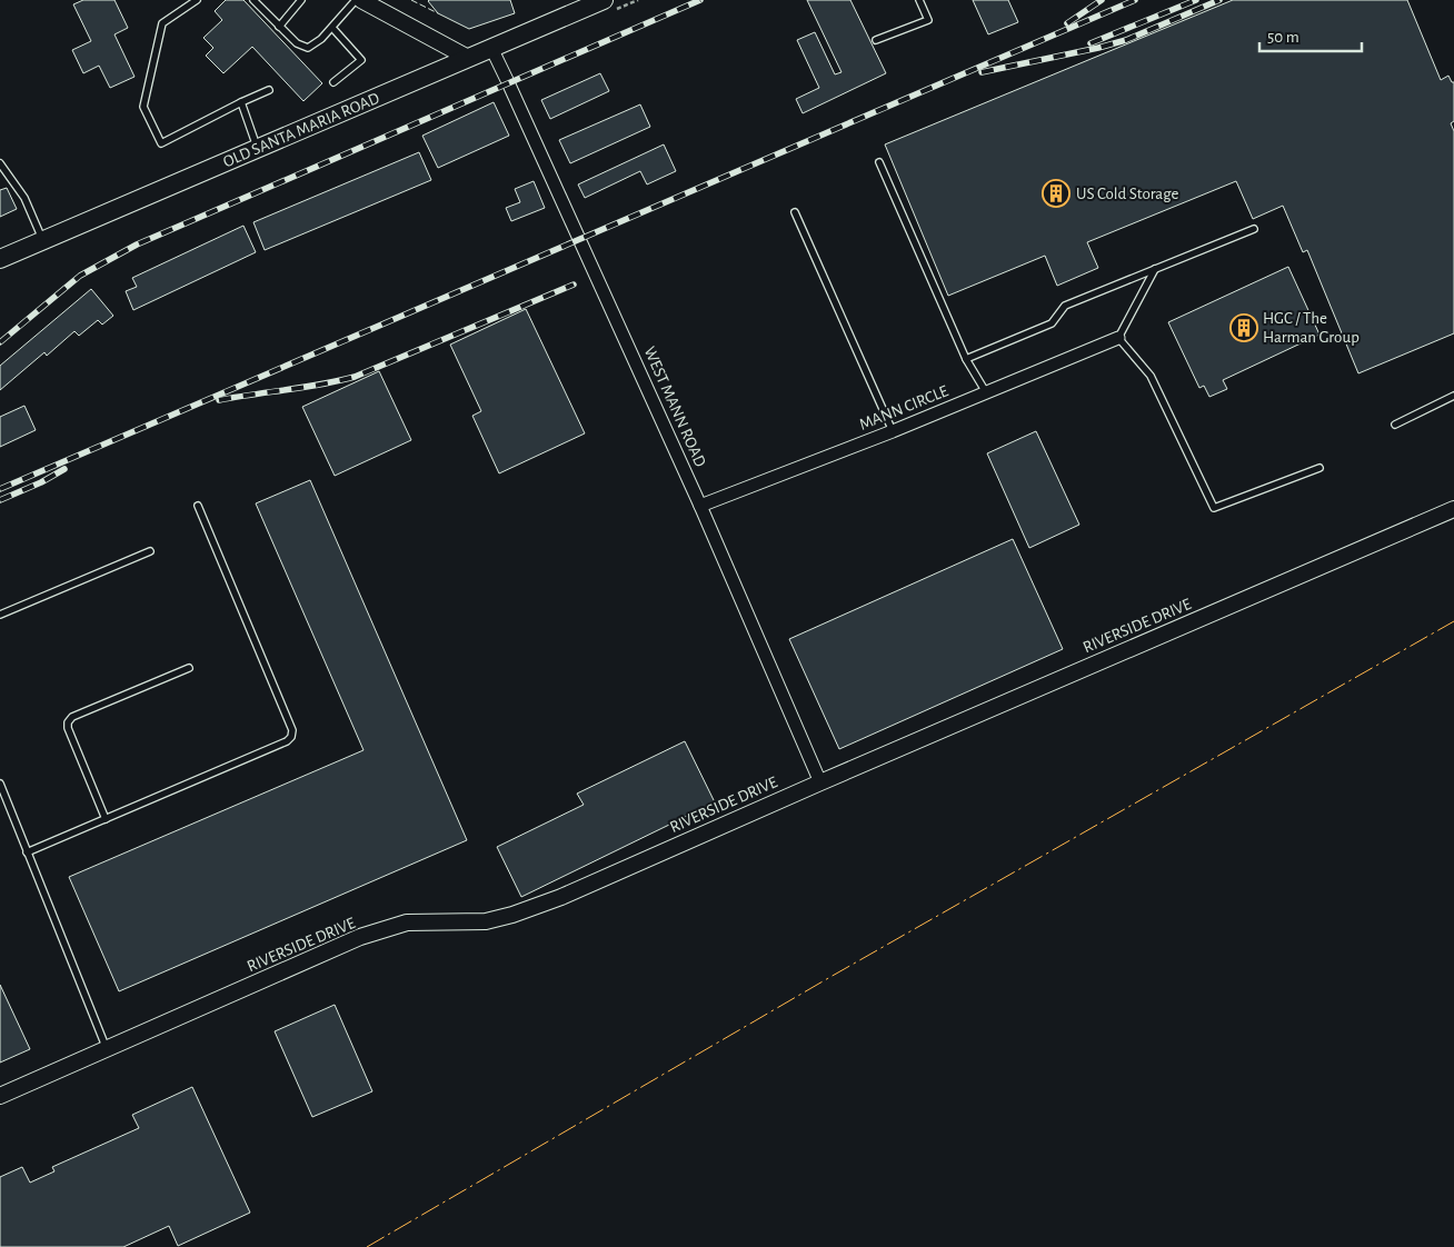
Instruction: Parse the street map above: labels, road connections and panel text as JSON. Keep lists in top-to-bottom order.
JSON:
{
  "streets": {
    "main road": ["OLD SANTA MARIA ROAD"],
    "street": ["WEST MANN ROAD", "MANN CIRCLE", "RIVERSIDE DRIVE"]
  },
  "crossings": [
    ["OLD SANTA MARIA ROAD", "WEST MANN ROAD"],
    ["WEST MANN ROAD", "MANN CIRCLE"],
    ["WEST MANN ROAD", "RIVERSIDE DRIVE"]
  ],
  "places": {
    "building": ["US Cold Storage", "HGC / The Harman Group"]
  },
  "scale_bar": "50 m"
}
